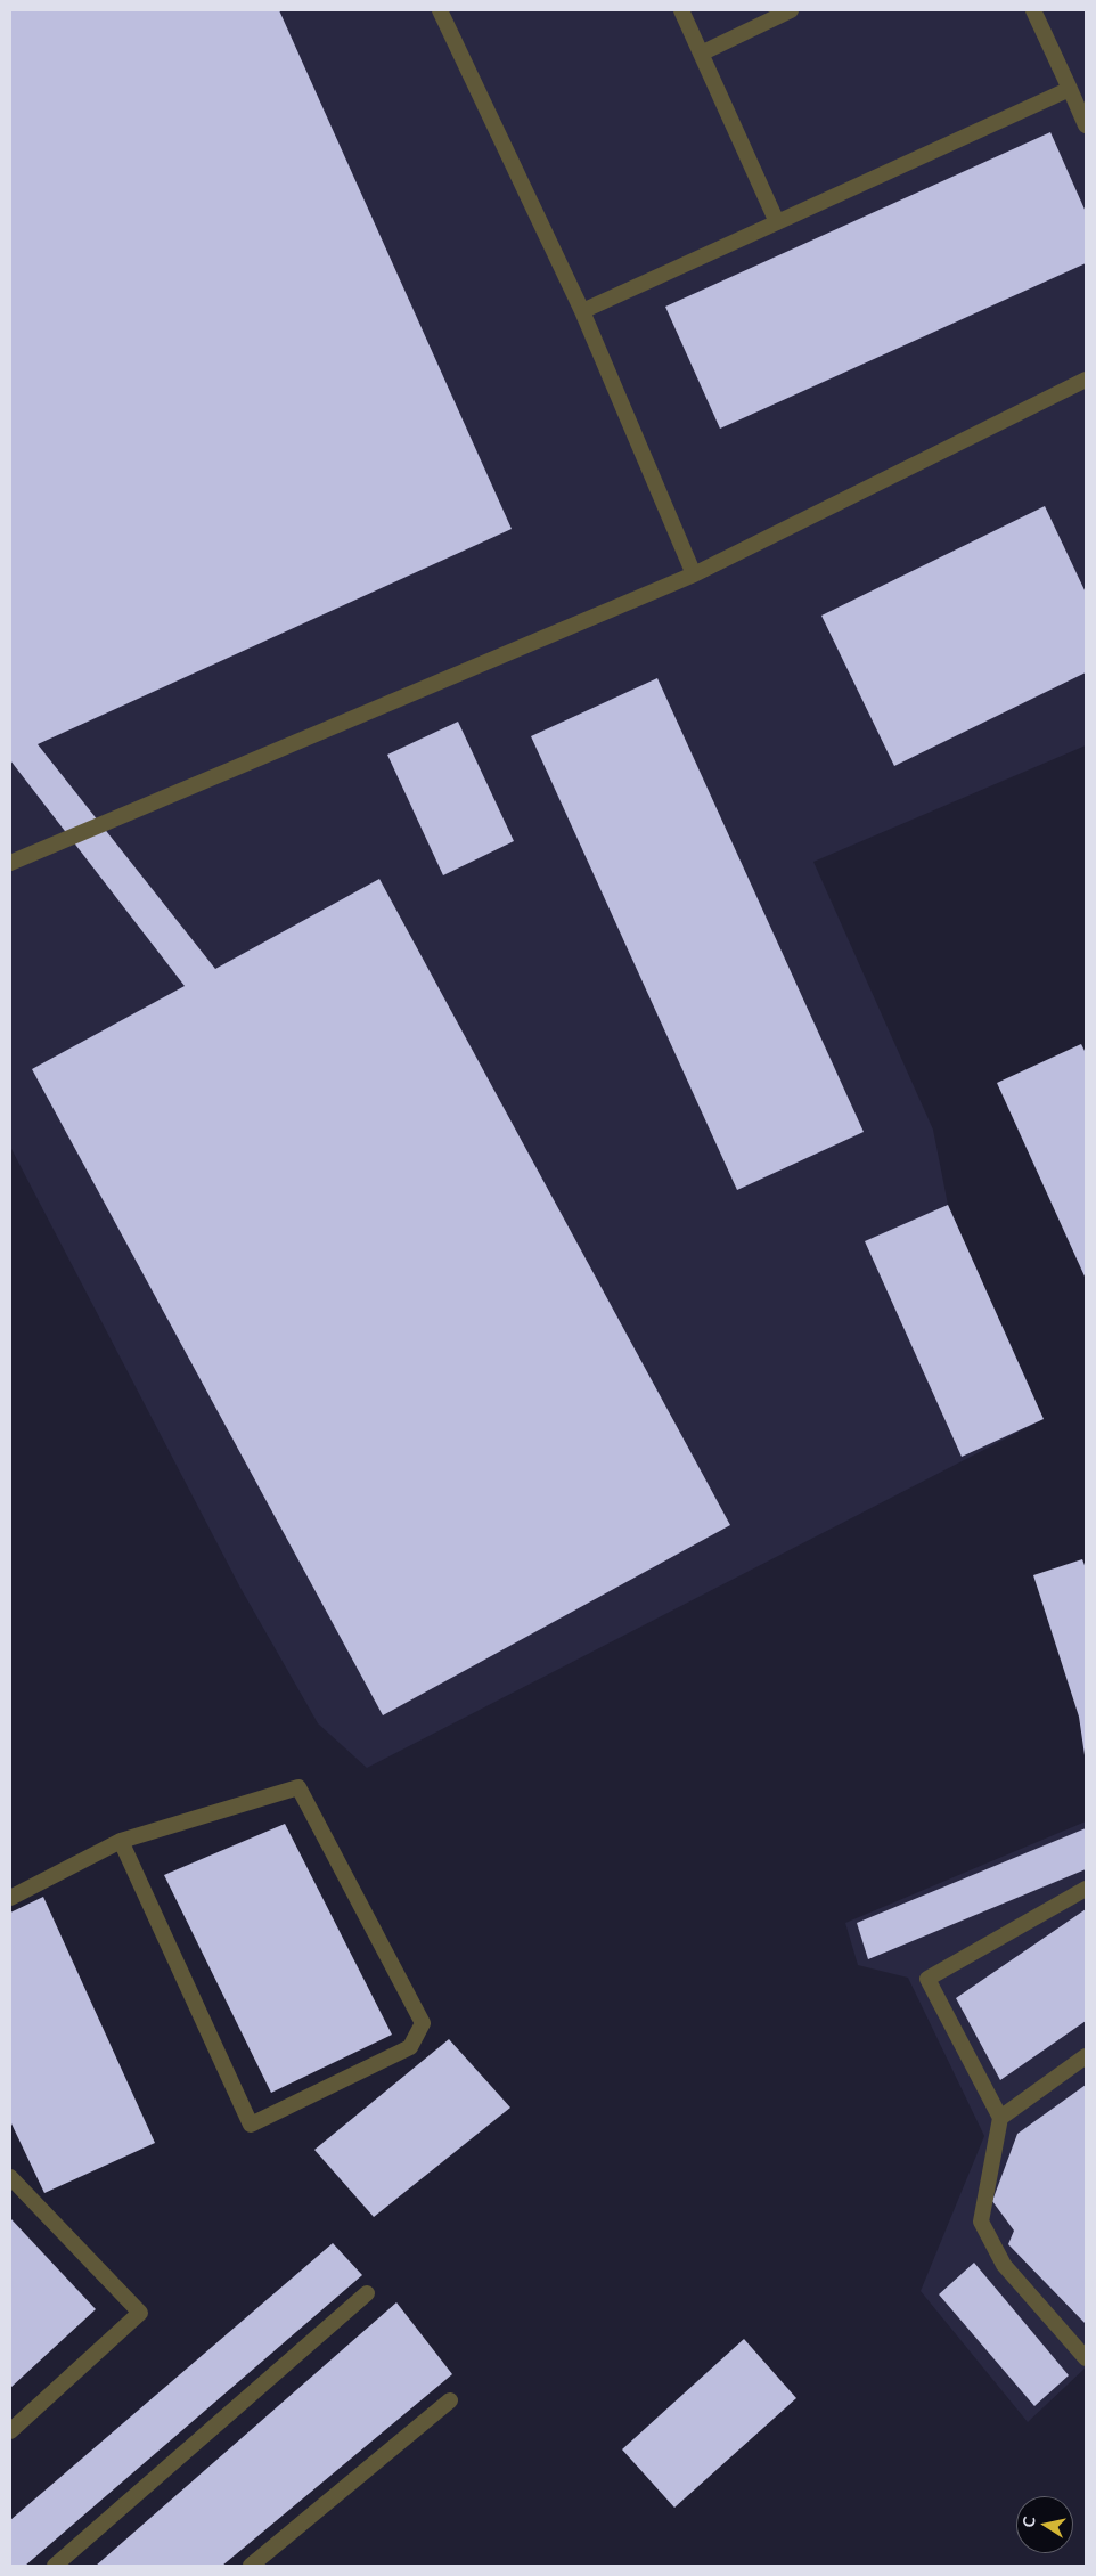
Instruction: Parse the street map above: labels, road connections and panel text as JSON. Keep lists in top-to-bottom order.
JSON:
{
  "north": "left"
}
